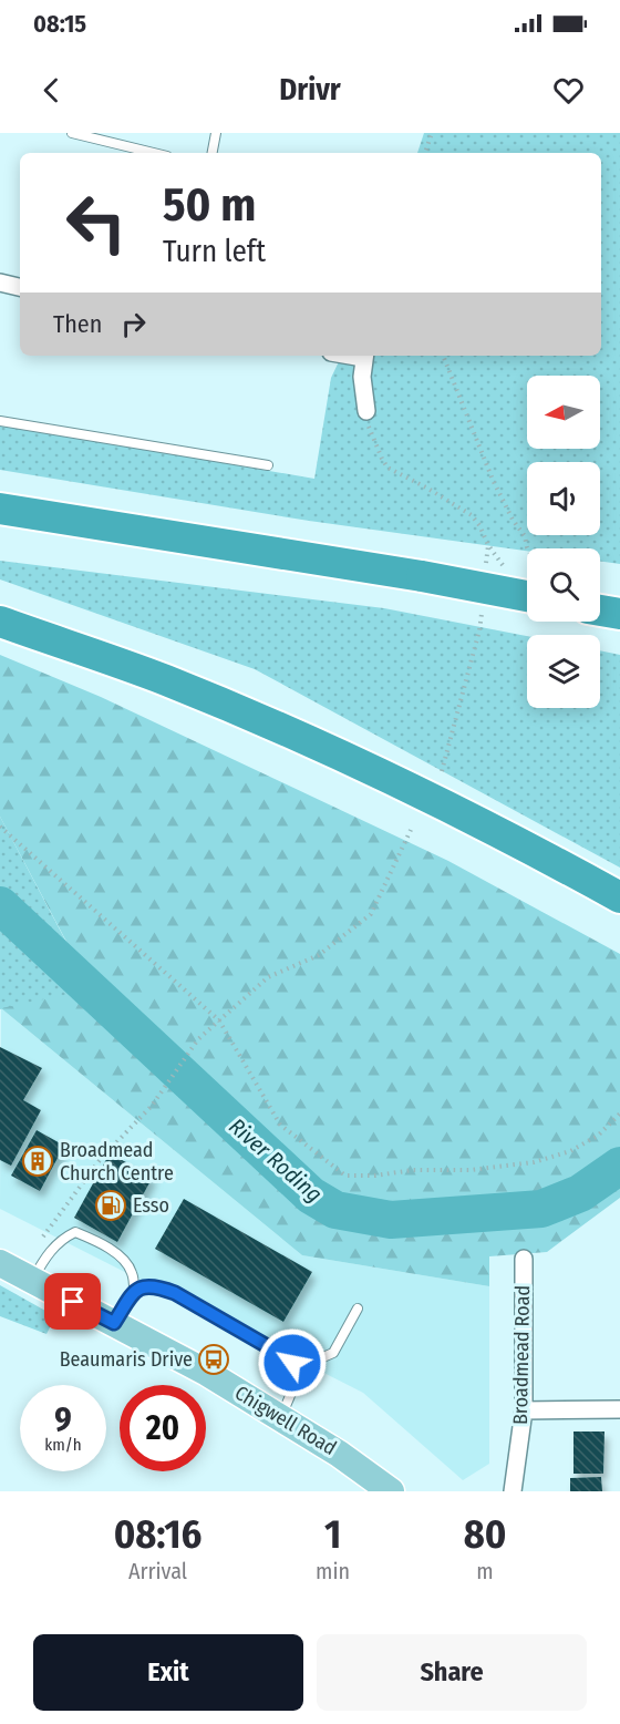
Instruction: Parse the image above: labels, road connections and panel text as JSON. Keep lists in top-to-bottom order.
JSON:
{
  "streets": {
    "main road": ["Chigwell Road"],
    "street": ["Broadmead Road"]
  },
  "water": ["River Roding"],
  "places": {
    "building": ["Broadmead Church Centre"],
    "fuel station": ["Esso"],
    "bus stop": ["Beaumaris Drive"]
  },
  "north": "left",
  "page": {
    "status": "08:15",
    "header": "Drivr",
    "turn": ["50 m", "Turn left"],
    "then": "Then",
    "speed": "9 km/h",
    "limit": "20",
    "eta": [
      "08:16",
      "Arrival",
      "1",
      "min",
      "80",
      "m"
    ],
    "buttons": ["Exit", "Share"]
  }
}
